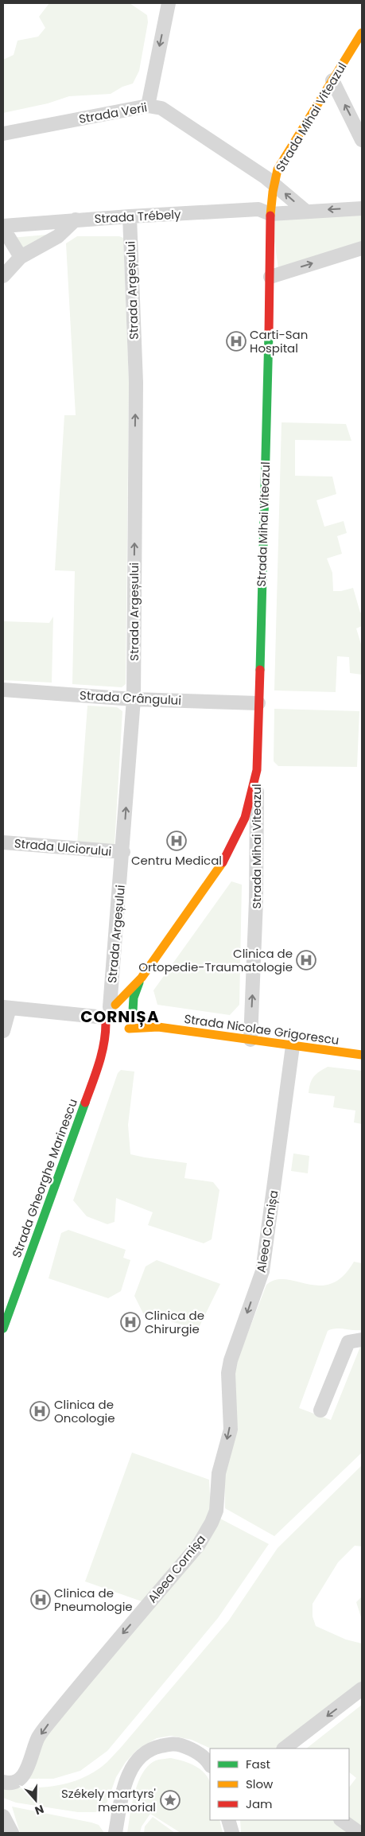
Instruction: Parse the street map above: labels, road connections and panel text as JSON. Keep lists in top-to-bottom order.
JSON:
{
  "streets": {
    "main road": ["Strada Mihai Viteazul", "Strada Nicolae Grigorescu", "Strada Gheorghe Marinescu"],
    "street": [
      "Strada Verii",
      "Strada Trébely",
      "Strada Argeșului",
      "Strada Crângului",
      "Strada Ulciorului",
      "Aleea Cornișa"
    ]
  },
  "crossings": [
    ["Strada Verii", "Strada Mihai Viteazul"],
    ["Strada Verii", "Strada Trébely"],
    ["Strada Mihai Viteazul", "Strada Trébely"],
    ["Strada Mihai Viteazul", "Strada Crângului"],
    ["Strada Mihai Viteazul", "Strada Nicolae Grigorescu"],
    ["Strada Trébely", "Strada Argeșului"],
    ["Strada Argeșului", "Strada Crângului"],
    ["Strada Argeșului", "Strada Ulciorului"],
    ["Strada Argeșului", "Strada Nicolae Grigorescu"],
    ["Strada Argeșului", "Strada Gheorghe Marinescu"],
    ["Strada Nicolae Grigorescu", "Strada Gheorghe Marinescu"],
    ["Strada Nicolae Grigorescu", "Aleea Cornișa"]
  ],
  "one_way": ["Strada Argeșului", "Aleea Cornișa"],
  "districts": ["CORNIȘA"],
  "places": {
    "hospital": [
      "Carti-San Hospital",
      "Centru Medical",
      "Clinica de Ortopedie-Traumatologie",
      "Clinica de Chirurgie",
      "Clinica de Oncologie",
      "Clinica de Pneumologie"
    ],
    "place": ["Székely martyrs' memorial"]
  },
  "legend": ["Fast", "Slow", "Jam"],
  "north": "bottom"
}
